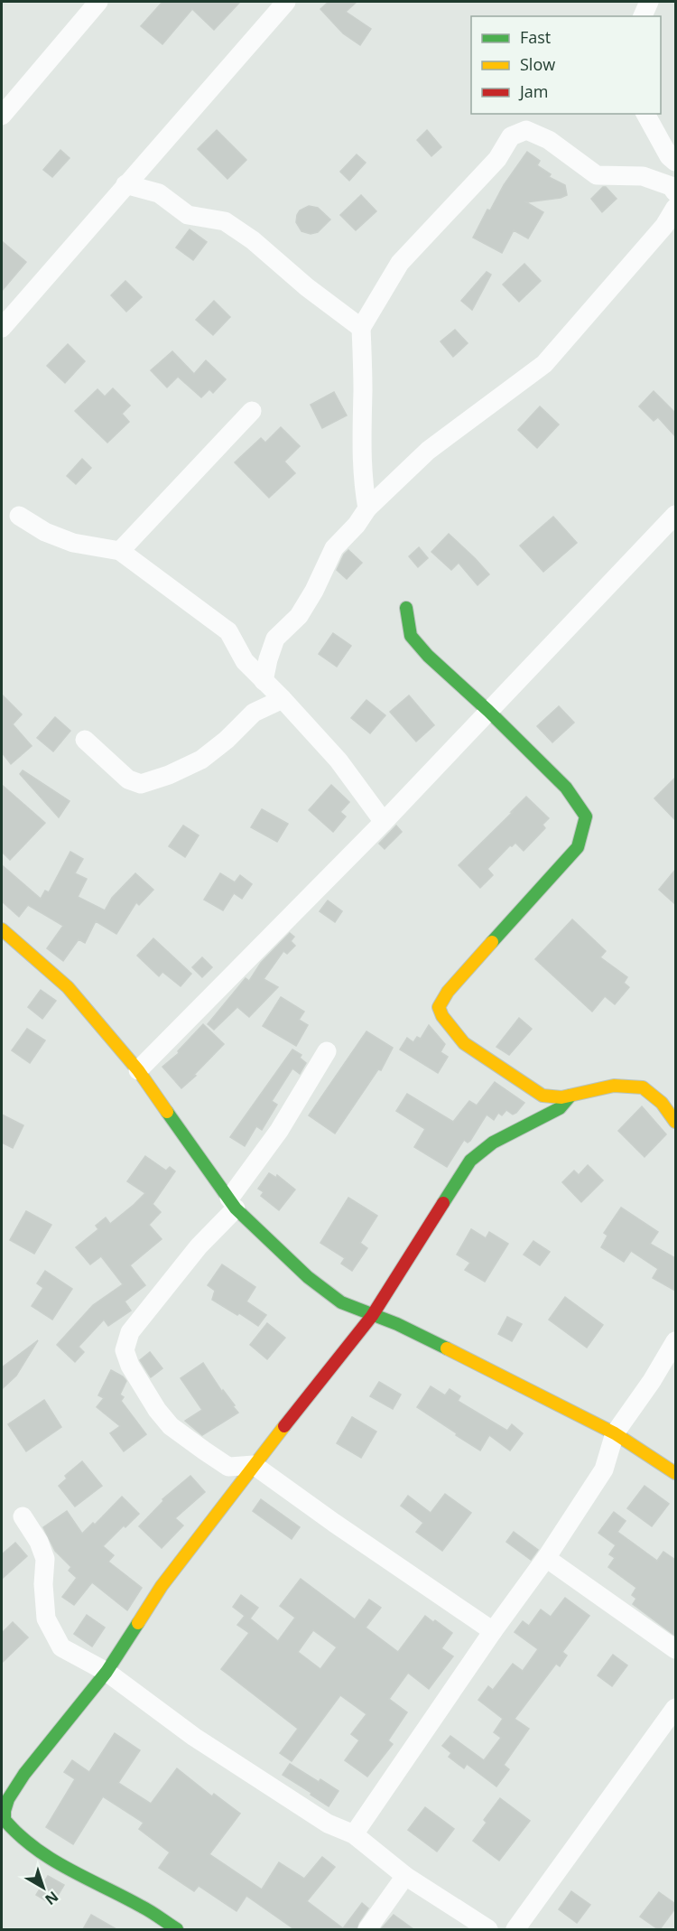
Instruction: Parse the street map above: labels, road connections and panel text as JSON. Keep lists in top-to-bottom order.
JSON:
{
  "legend": ["Fast", "Slow", "Jam"],
  "north": "bottom right"
}
